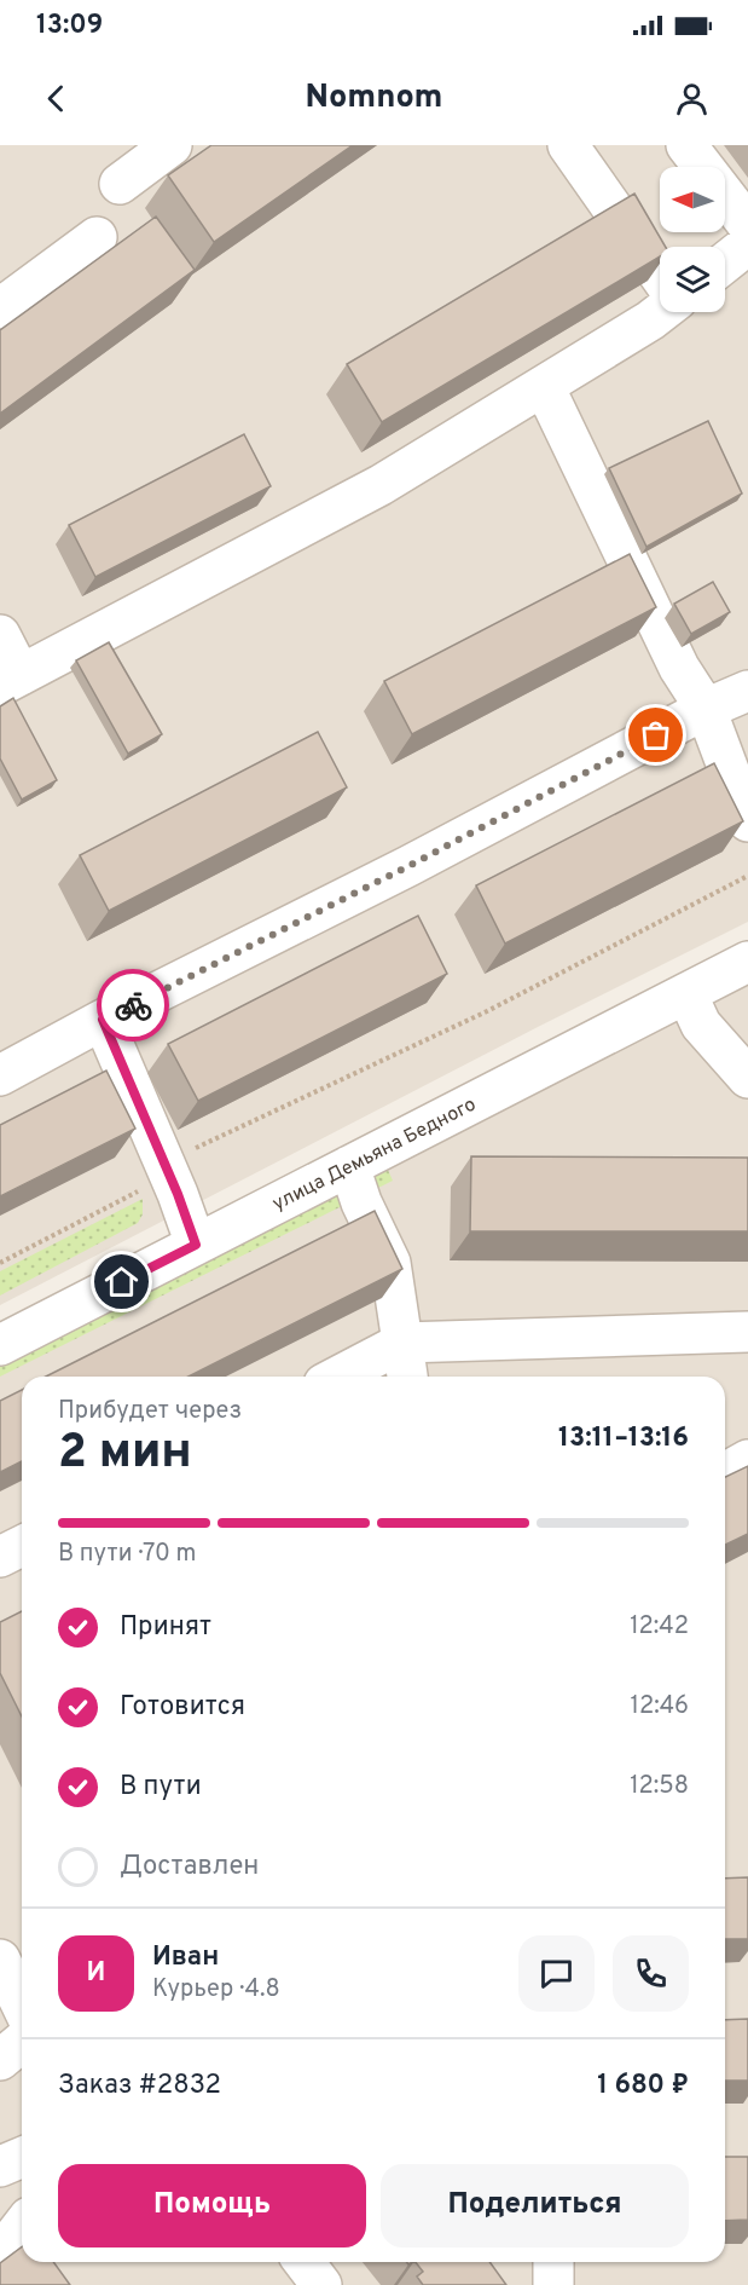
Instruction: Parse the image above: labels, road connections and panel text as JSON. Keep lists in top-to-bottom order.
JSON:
{
  "streets": {
    "street": ["улица Демьяна Бедного"]
  },
  "north": "left",
  "page": {
    "status": "13:09",
    "header": "Nomnom",
    "heading": ["2 мин", "Прибудет через", "13:11–13:16"],
    "panel": [
      "Иван",
      "Курьер · 4.8",
      "Заказ #2832",
      "1 680 ₽"
    ],
    "bar": "В пути · 70 m",
    "list": [
      ["Принят", "12:42"],
      ["Готовится", "12:46"],
      ["В пути", "12:58"],
      "Доставлен"
    ],
    "round": "И",
    "buttons": ["Помощь", "Поделиться"]
  }
}
